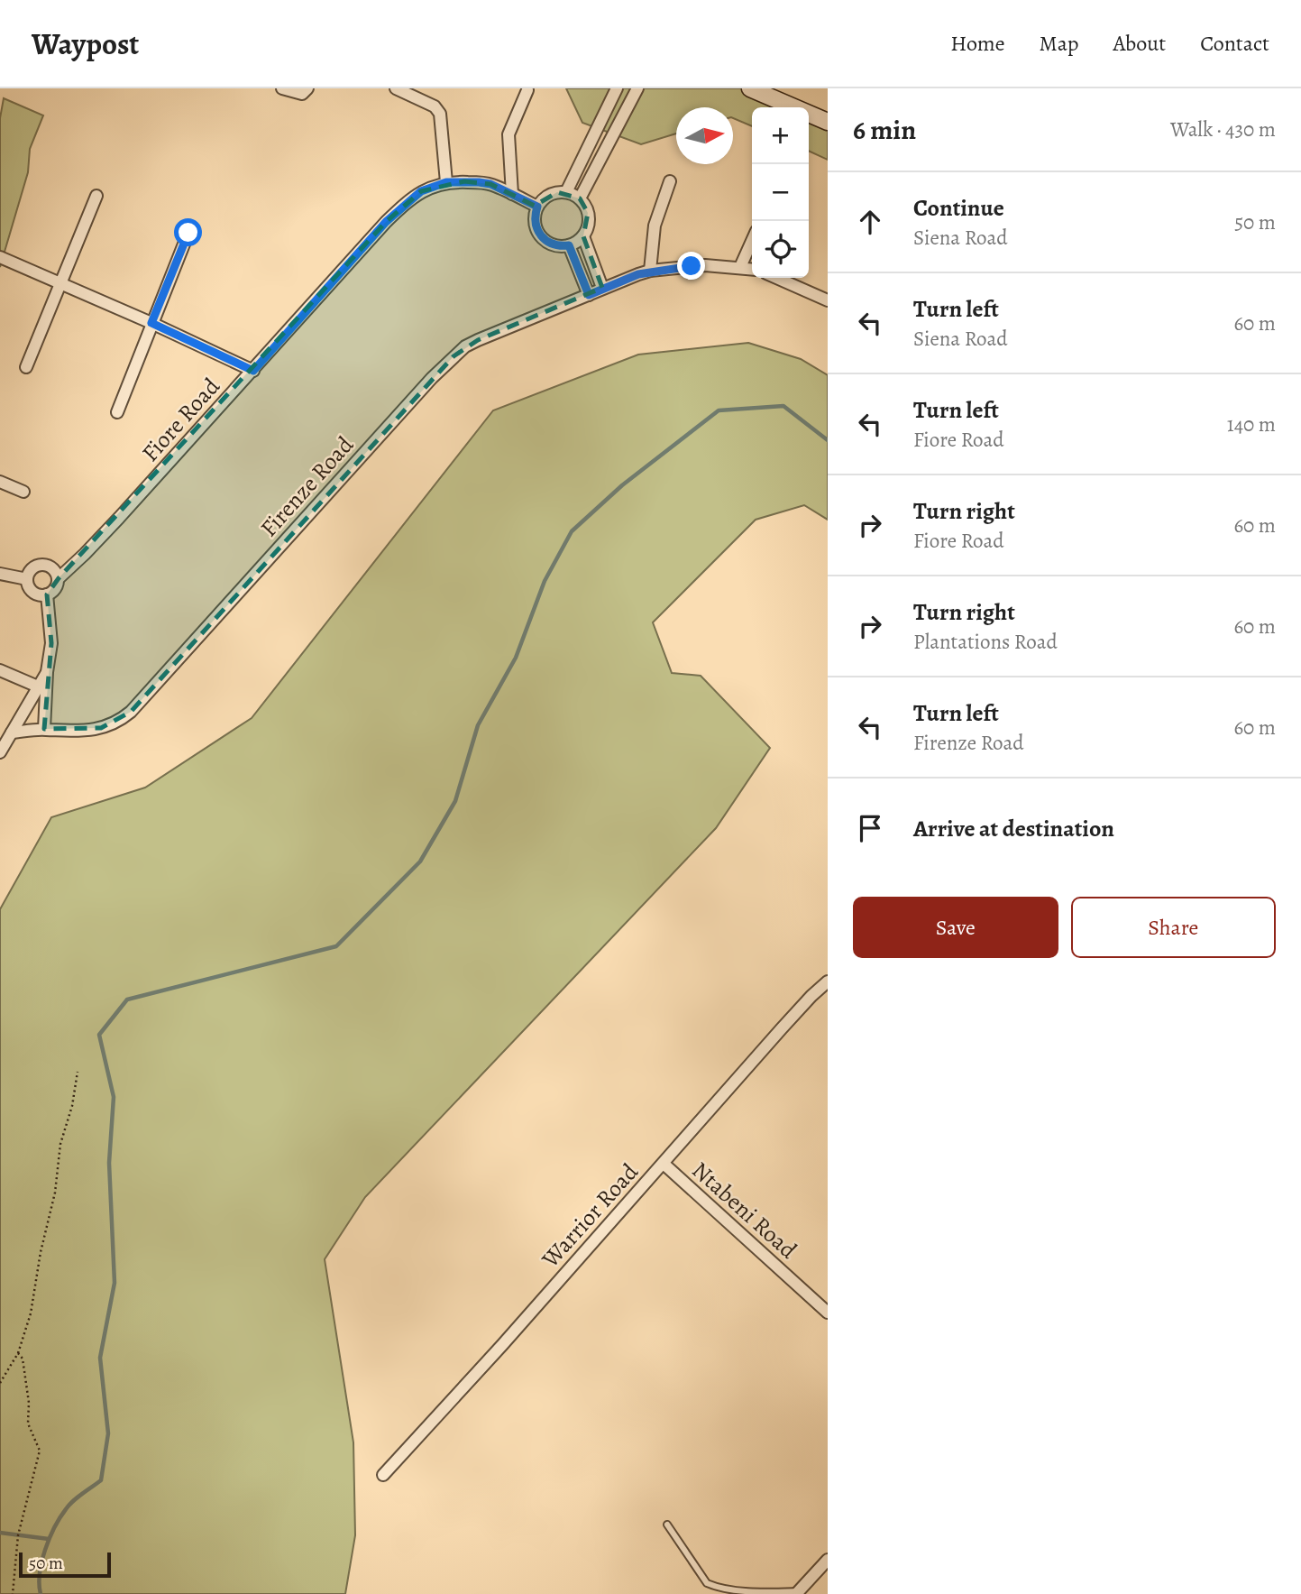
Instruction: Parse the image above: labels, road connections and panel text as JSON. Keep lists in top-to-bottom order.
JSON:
{
  "streets": {
    "street": [
      "Fiore Road",
      "Firenze Road",
      "Ntabeni Road",
      "Warrior Road"
    ]
  },
  "crossings": [
    ["Ntabeni Road", "Warrior Road"]
  ],
  "scale_bar": "50 m",
  "north": "right",
  "page": {
    "header": "Waypost",
    "nav": [
      "Home",
      "Map",
      "About",
      "Contact"
    ],
    "heading": ["6 min", "Walk · 430 m"],
    "map_buttons": ["+", "−"],
    "list": [
      ["Continue", "Siena Road", "50 m"],
      ["Turn left", "Siena Road", "60 m"],
      ["Turn left", "Fiore Road", "140 m"],
      ["Turn right", "Fiore Road", "60 m"],
      ["Turn right", "Plantations Road", "60 m"],
      ["Turn left", "Firenze Road", "60 m"],
      "Arrive at destination"
    ],
    "buttons": ["Save", "Share"],
    "scale": "50 m"
  }
}
